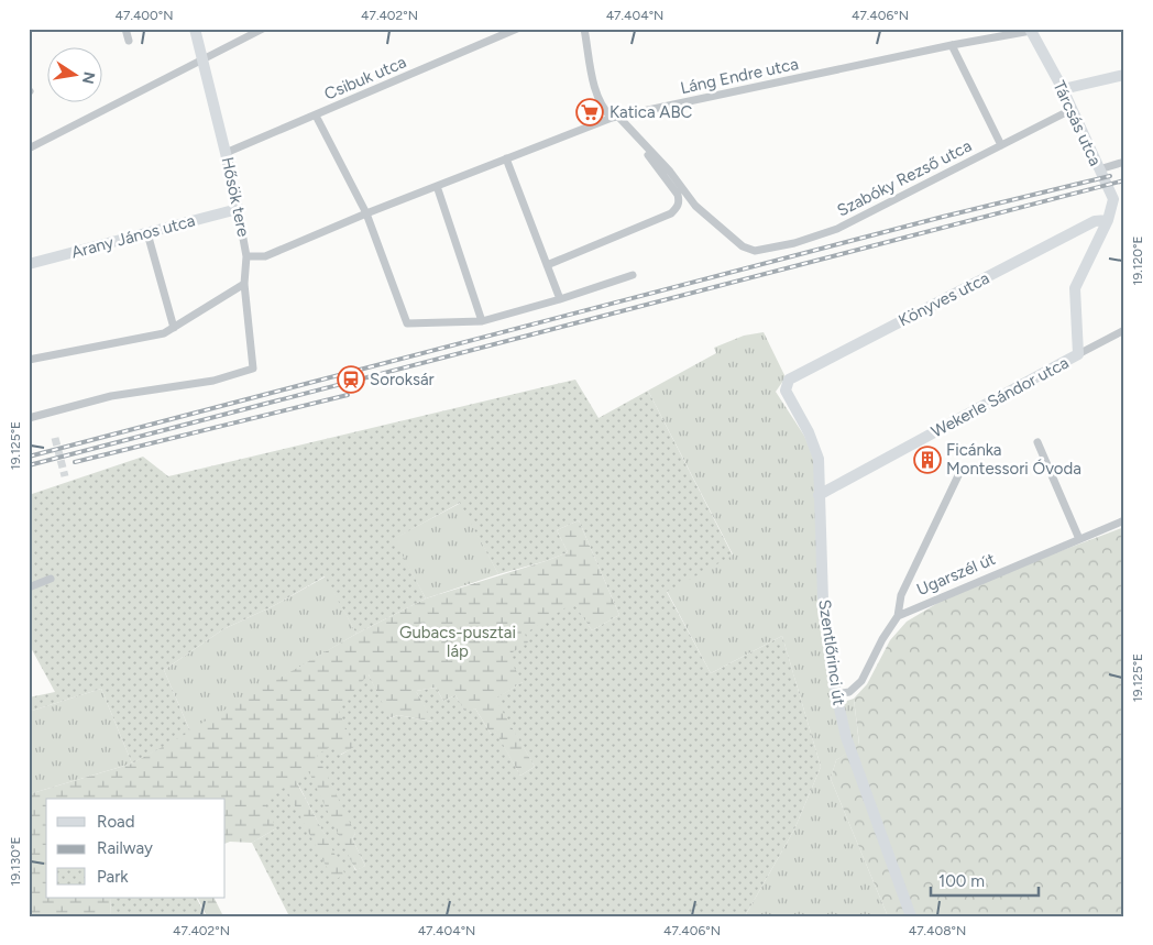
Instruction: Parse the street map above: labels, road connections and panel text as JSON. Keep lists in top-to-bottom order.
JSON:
{
  "streets": {
    "main road": [
      "Tárcsás utca",
      "Hősök tere",
      "Arany János utca",
      "Könyves utca",
      "Wekerle Sándor utca",
      "Szentlőrinci út"
    ],
    "street": [
      "Láng Endre utca",
      "Csibuk utca",
      "Szabóky Rezső utca",
      "Ugarszél út"
    ]
  },
  "crossings": [
    ["Láng Endre utca", "Tárcsás utca"],
    ["Láng Endre utca", "Hősök tere"],
    ["Csibuk utca", "Hősök tere"],
    ["Tárcsás utca", "Szabóky Rezső utca"],
    ["Tárcsás utca", "Könyves utca"],
    ["Tárcsás utca", "Wekerle Sándor utca"],
    ["Hősök tere", "Arany János utca"],
    ["Könyves utca", "Szentlőrinci út"],
    ["Wekerle Sándor utca", "Szentlőrinci út"]
  ],
  "parks": ["Gubacs-pusztai láp"],
  "places": {
    "supermarket": ["Katica ABC"],
    "station": ["Soroksár"],
    "building": ["Ficánka Montessori Óvoda"]
  },
  "legend": ["Road", "Railway", "Park"],
  "scale_bar": "100 m",
  "north": "right",
  "coordinates": [
    "47.400°N",
    "47.402°N",
    "47.404°N",
    "47.406°N",
    "19.120°E",
    "19.125°E",
    "19.130°E",
    "47.408°N"
  ]
}
